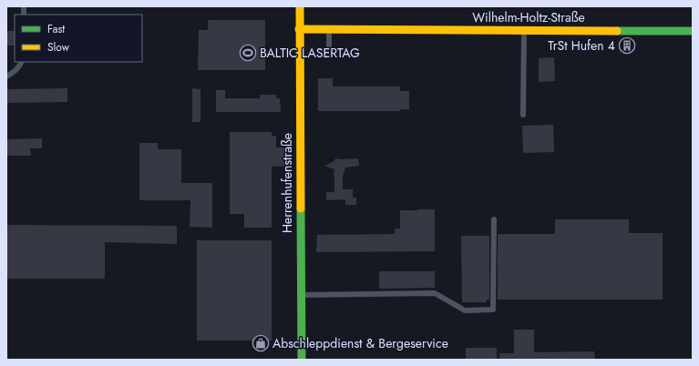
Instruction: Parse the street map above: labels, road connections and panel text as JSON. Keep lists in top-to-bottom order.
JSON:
{
  "streets": {
    "street": ["Wilhelm-Holtz-Straße", "Herrenhufenstraße"]
  },
  "crossings": [
    ["Wilhelm-Holtz-Straße", "Herrenhufenstraße"]
  ],
  "places": {
    "building": ["TrSt Hufen 4"],
    "sports": ["BALTIC LASERTAG"],
    "shop": ["Abschleppdienst & Bergeservice"]
  },
  "legend": ["Fast", "Slow"]
}
